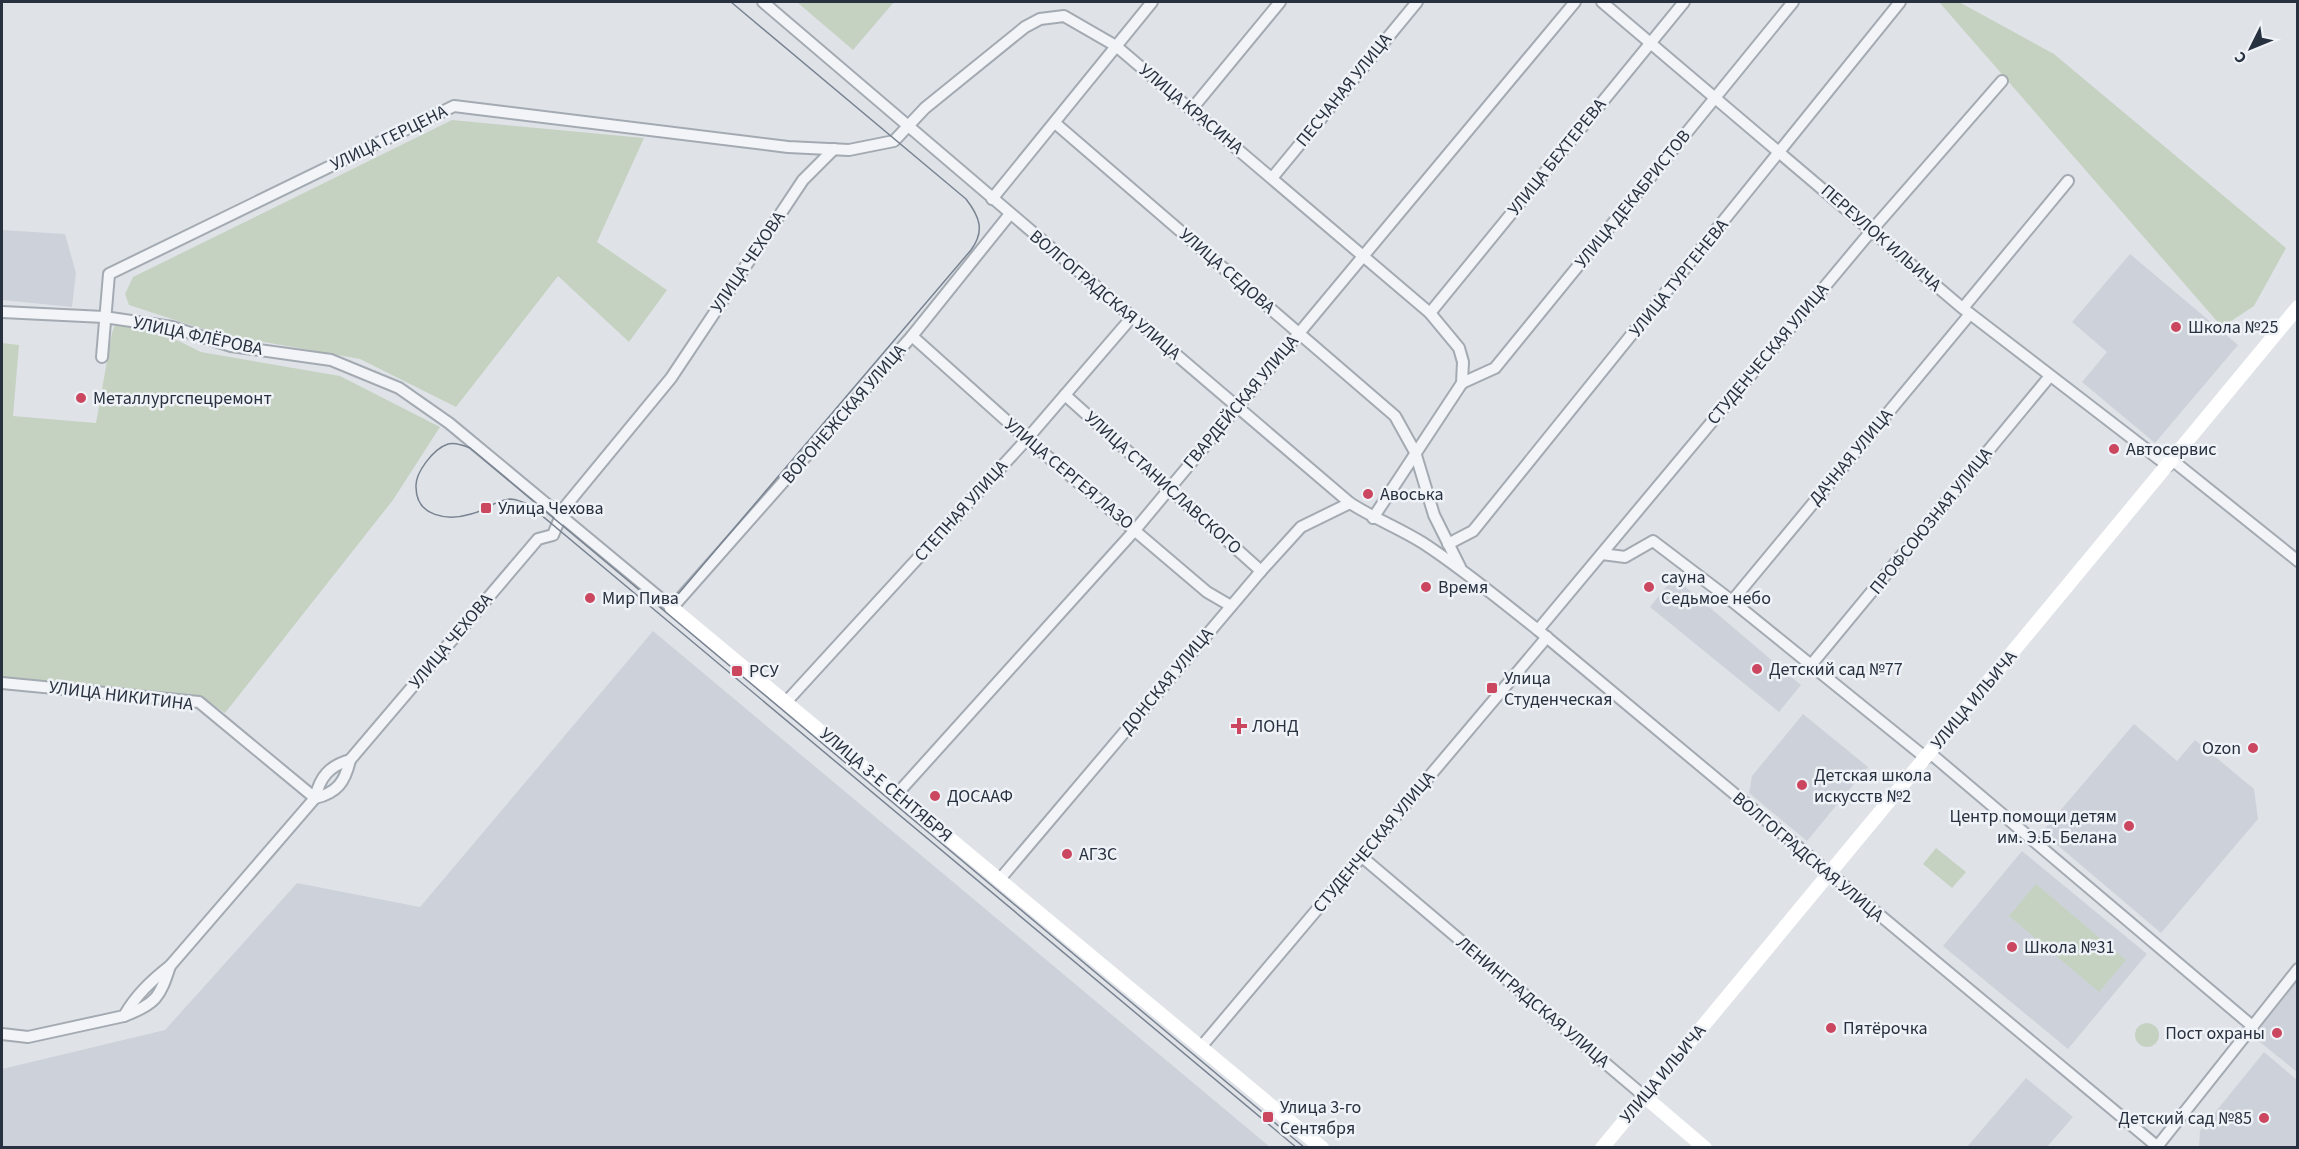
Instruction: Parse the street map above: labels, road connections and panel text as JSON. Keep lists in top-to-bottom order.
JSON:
{
  "streets": {
    "street": [
      "ПЕСЧАНАЯ УЛИЦА",
      "УЛИЦА КРАСИНА",
      "УЛИЦА ГЕРЦЕНА",
      "УЛИЦА БЕХТЕРЕВА",
      "УЛИЦА ДЕКАБРИСТОВ",
      "ПЕРЕУЛОК ИЛЬИЧА",
      "УЛИЦА ЧЕХОВА",
      "УЛИЦА СЕДОВА",
      "УЛИЦА ТУРГЕНЕВА",
      "ВОЛГОГРАДСКАЯ УЛИЦА",
      "УЛИЦА ФЛЁРОВА",
      "СТУДЕНЧЕСКАЯ УЛИЦА",
      "ГВАРДЕЙСКАЯ УЛИЦА",
      "ВОРОНЕЖСКАЯ УЛИЦА",
      "ДАЧНАЯ УЛИЦА",
      "УЛИЦА СЕРГЕЯ ЛАЗО",
      "УЛИЦА СТАНИСЛАВСКОГО",
      "СТЕПНАЯ УЛИЦА",
      "ПРОФСОЮЗНАЯ УЛИЦА",
      "ДОНСКАЯ УЛИЦА",
      "УЛИЦА НИКИТИНА",
      "УЛИЦА ИЛЬИЧА",
      "УЛИЦА 3-Е СЕНТЯБРЯ",
      "ЛЕНИНГРАДСКАЯ УЛИЦА"
    ]
  },
  "crossings": [
    ["ПЕСЧАНАЯ УЛИЦА", "УЛИЦА КРАСИНА"],
    ["УЛИЦА КРАСИНА", "УЛИЦА ГЕРЦЕНА"],
    ["УЛИЦА КРАСИНА", "УЛИЦА БЕХТЕРЕВА"],
    ["УЛИЦА КРАСИНА", "УЛИЦА ДЕКАБРИСТОВ"],
    ["УЛИЦА КРАСИНА", "ВОЛГОГРАДСКАЯ УЛИЦА"],
    ["УЛИЦА КРАСИНА", "ГВАРДЕЙСКАЯ УЛИЦА"],
    ["УЛИЦА ГЕРЦЕНА", "УЛИЦА ЧЕХОВА"],
    ["УЛИЦА ГЕРЦЕНА", "ВОЛГОГРАДСКАЯ УЛИЦА"],
    ["УЛИЦА ГЕРЦЕНА", "УЛИЦА ФЛЁРОВА"],
    ["УЛИЦА БЕХТЕРЕВА", "ПЕРЕУЛОК ИЛЬИЧА"],
    ["УЛИЦА ДЕКАБРИСТОВ", "ПЕРЕУЛОК ИЛЬИЧА"],
    ["ПЕРЕУЛОК ИЛЬИЧА", "УЛИЦА ТУРГЕНЕВА"],
    ["ПЕРЕУЛОК ИЛЬИЧА", "СТУДЕНЧЕСКАЯ УЛИЦА"],
    ["ПЕРЕУЛОК ИЛЬИЧА", "ДАЧНАЯ УЛИЦА"],
    ["ПЕРЕУЛОК ИЛЬИЧА", "ПРОФСОЮЗНАЯ УЛИЦА"],
    ["ПЕРЕУЛОК ИЛЬИЧА", "УЛИЦА ИЛЬИЧА"],
    ["УЛИЦА ЧЕХОВА", "УЛИЦА НИКИТИНА"],
    ["УЛИЦА ЧЕХОВА", "УЛИЦА 3-Е СЕНТЯБРЯ"],
    ["УЛИЦА СЕДОВА", "ВОЛГОГРАДСКАЯ УЛИЦА"],
    ["УЛИЦА СЕДОВА", "ГВАРДЕЙСКАЯ УЛИЦА"],
    ["УЛИЦА ТУРГЕНЕВА", "ВОЛГОГРАДСКАЯ УЛИЦА"],
    ["ВОЛГОГРАДСКАЯ УЛИЦА", "СТУДЕНЧЕСКАЯ УЛИЦА"],
    ["ВОЛГОГРАДСКАЯ УЛИЦА", "ГВАРДЕЙСКАЯ УЛИЦА"],
    ["ВОЛГОГРАДСКАЯ УЛИЦА", "ВОРОНЕЖСКАЯ УЛИЦА"],
    ["ВОЛГОГРАДСКАЯ УЛИЦА", "СТЕПНАЯ УЛИЦА"],
    ["ВОЛГОГРАДСКАЯ УЛИЦА", "ДОНСКАЯ УЛИЦА"],
    ["ВОЛГОГРАДСКАЯ УЛИЦА", "УЛИЦА ИЛЬИЧА"],
    ["УЛИЦА ФЛЁРОВА", "УЛИЦА 3-Е СЕНТЯБРЯ"],
    ["СТУДЕНЧЕСКАЯ УЛИЦА", "УЛИЦА 3-Е СЕНТЯБРЯ"],
    ["СТУДЕНЧЕСКАЯ УЛИЦА", "ЛЕНИНГРАДСКАЯ УЛИЦА"],
    ["ГВАРДЕЙСКАЯ УЛИЦА", "УЛИЦА СЕРГЕЯ ЛАЗО"],
    ["ГВАРДЕЙСКАЯ УЛИЦА", "УЛИЦА СТАНИСЛАВСКОГО"],
    ["ГВАРДЕЙСКАЯ УЛИЦА", "УЛИЦА 3-Е СЕНТЯБРЯ"],
    ["ВОРОНЕЖСКАЯ УЛИЦА", "УЛИЦА СЕРГЕЯ ЛАЗО"],
    ["ВОРОНЕЖСКАЯ УЛИЦА", "УЛИЦА 3-Е СЕНТЯБРЯ"],
    ["УЛИЦА СЕРГЕЯ ЛАЗО", "СТЕПНАЯ УЛИЦА"],
    ["УЛИЦА СЕРГЕЯ ЛАЗО", "ДОНСКАЯ УЛИЦА"],
    ["УЛИЦА СТАНИСЛАВСКОГО", "СТЕПНАЯ УЛИЦА"],
    ["УЛИЦА СТАНИСЛАВСКОГО", "ДОНСКАЯ УЛИЦА"],
    ["СТЕПНАЯ УЛИЦА", "УЛИЦА 3-Е СЕНТЯБРЯ"],
    ["ДОНСКАЯ УЛИЦА", "УЛИЦА 3-Е СЕНТЯБРЯ"],
    ["УЛИЦА ИЛЬИЧА", "ЛЕНИНГРАДСКАЯ УЛИЦА"]
  ],
  "places": {
    "other": [
      "Школа №25",
      "Металлургспецремонт",
      "Автосервис",
      "Авоська",
      "Время",
      "сауна Седьмое небо",
      "Мир Пива",
      "Детский сад №77",
      "Ozon",
      "Детская школа искусств №2",
      "ДОСААФ",
      "Центр помощи детям им. Э.Б. Белана",
      "АГЗС",
      "Школа №31",
      "Пятёрочка",
      "Пост охраны",
      "Детский сад №85"
    ],
    "transit": [
      "Улица Чехова",
      "РСУ",
      "Улица Студенческая",
      "Улица 3-го Сентября"
    ],
    "health": ["ЛОНД"]
  },
  "north": "bottom left"
}
